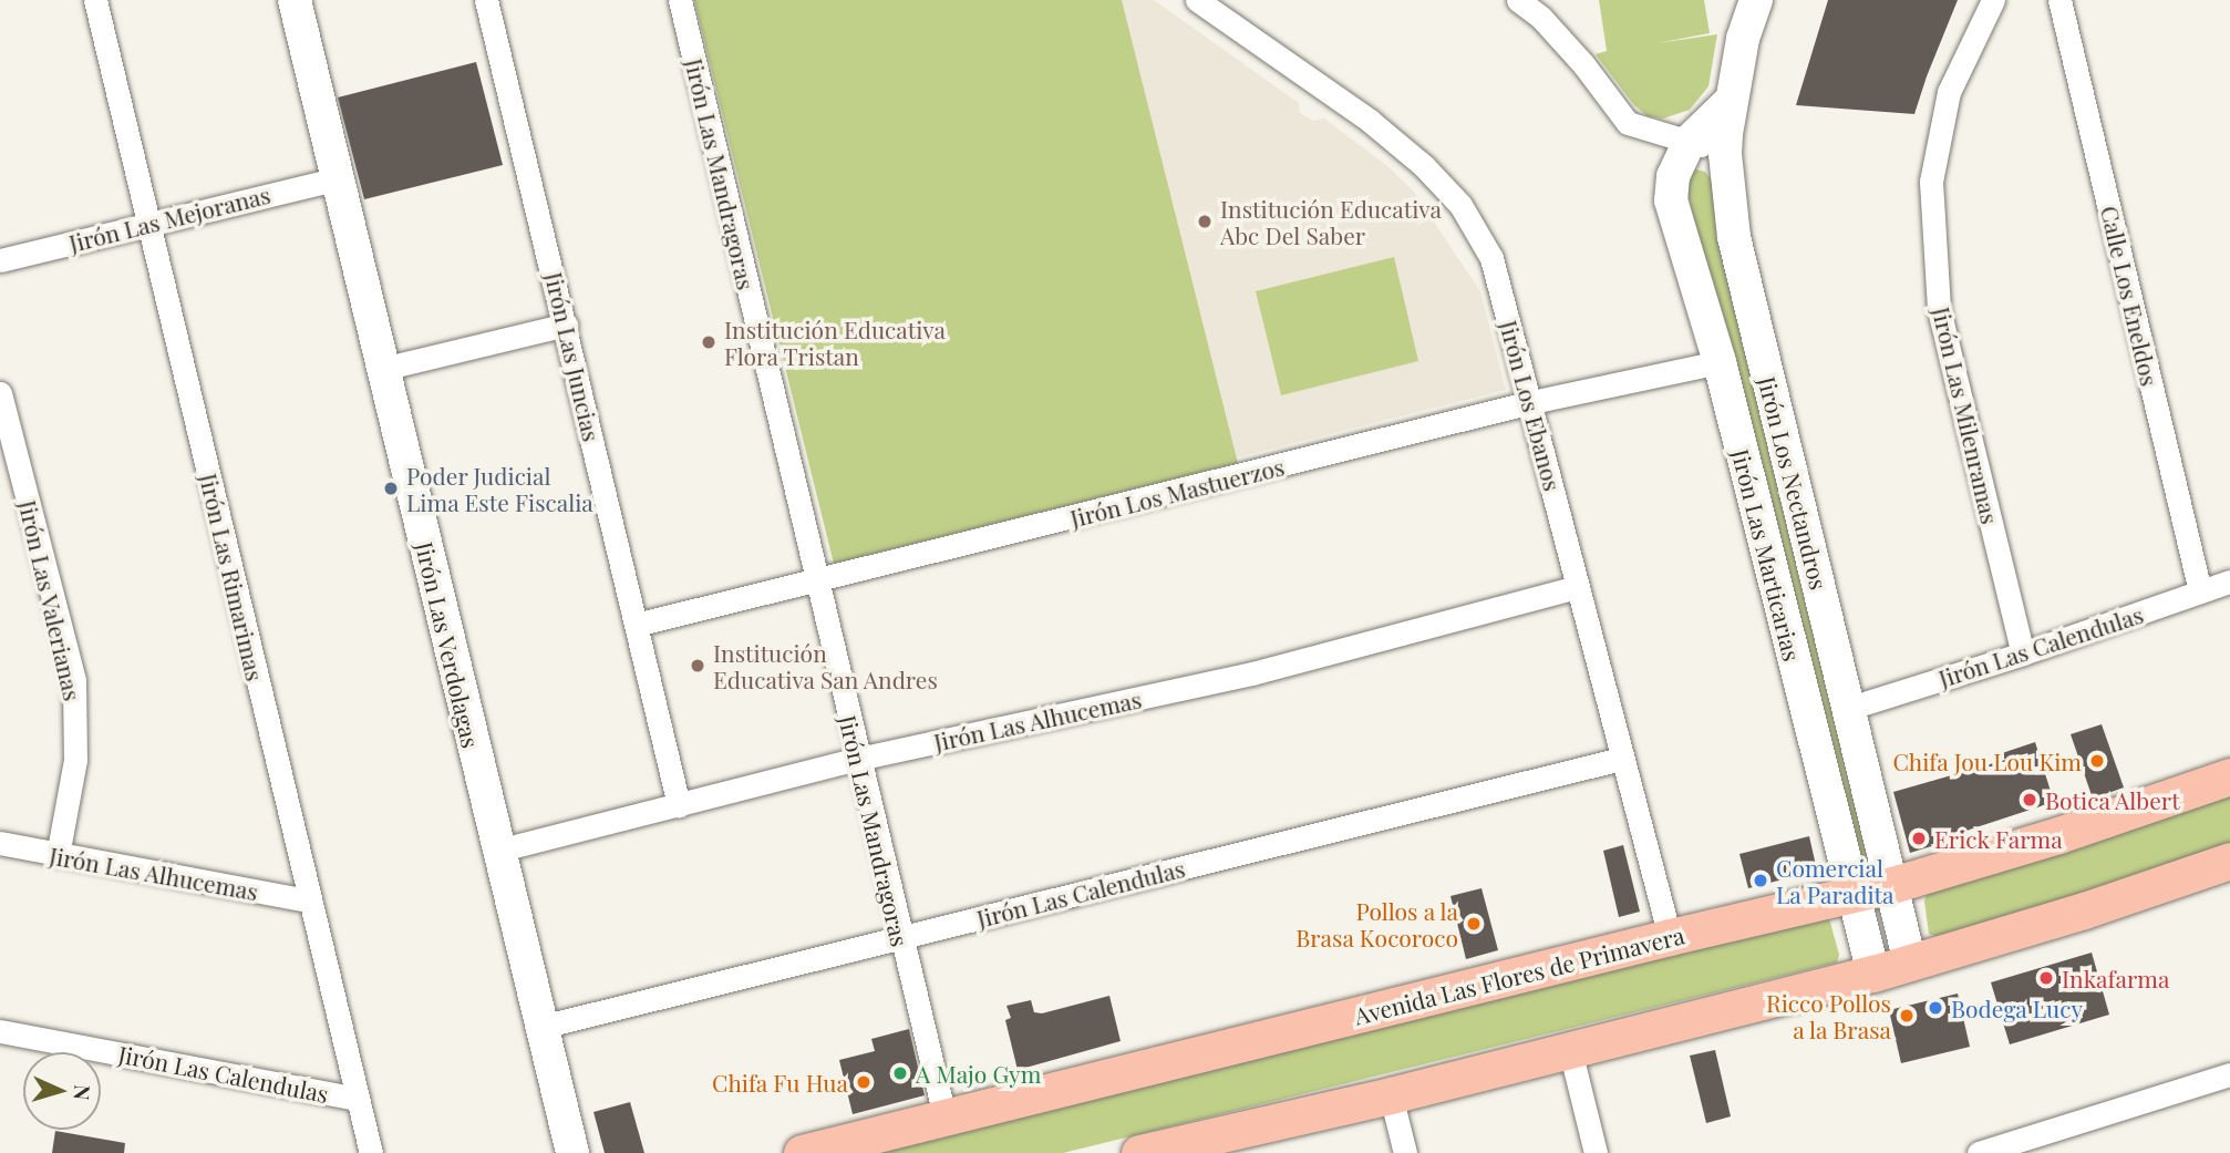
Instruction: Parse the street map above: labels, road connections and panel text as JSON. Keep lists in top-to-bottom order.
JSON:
{
  "streets": {
    "main road": ["Avenida Las Flores de Primavera"],
    "street": [
      "Jirón Las Mandragoras",
      "Jirón Las Mejoranas",
      "Calle Los Eneldos",
      "Jirón Las Juncias",
      "Jirón Los Ebanos",
      "Jirón Las Milenramas",
      "Jirón Los Nectandros",
      "Jirón Los Mastuerzos",
      "Jirón Las Marticarias",
      "Jirón Las Rimarimas",
      "Jirón Las Valerianas",
      "Jirón Las Verdolagas",
      "Jirón Las Calendulas",
      "Jirón Las Alhucemas"
    ]
  },
  "crossings": [
    ["Jirón Las Mandragoras", "Jirón Los Mastuerzos"],
    ["Jirón Las Mandragoras", "Jirón Las Calendulas"],
    ["Jirón Las Mandragoras", "Jirón Las Alhucemas"],
    ["Jirón Las Mandragoras", "Avenida Las Flores de Primavera"],
    ["Jirón Las Mejoranas", "Jirón Las Rimarimas"],
    ["Jirón Las Mejoranas", "Jirón Las Verdolagas"],
    ["Calle Los Eneldos", "Jirón Las Calendulas"],
    ["Jirón Las Juncias", "Jirón Los Mastuerzos"],
    ["Jirón Las Juncias", "Jirón Las Alhucemas"],
    ["Jirón Los Ebanos", "Jirón Los Mastuerzos"],
    ["Jirón Los Ebanos", "Jirón Las Calendulas"],
    ["Jirón Los Ebanos", "Jirón Las Alhucemas"],
    ["Jirón Los Ebanos", "Avenida Las Flores de Primavera"],
    ["Jirón Las Milenramas", "Jirón Las Calendulas"],
    ["Jirón Los Nectandros", "Jirón Las Marticarias"],
    ["Jirón Los Nectandros", "Jirón Las Calendulas"],
    ["Jirón Los Nectandros", "Avenida Las Flores de Primavera"],
    ["Jirón Los Mastuerzos", "Jirón Las Marticarias"],
    ["Jirón Las Marticarias", "Avenida Las Flores de Primavera"],
    ["Jirón Las Rimarimas", "Jirón Las Calendulas"],
    ["Jirón Las Rimarimas", "Jirón Las Alhucemas"],
    ["Jirón Las Valerianas", "Jirón Las Alhucemas"],
    ["Jirón Las Verdolagas", "Jirón Las Calendulas"],
    ["Jirón Las Verdolagas", "Jirón Las Alhucemas"]
  ],
  "places": [
    "Institución Educativa Abc Del Saber",
    "Institución Educativa Flora Tristan",
    "Poder Judicial Lima Este Fiscalia",
    "Institución Educativa San Andres",
    "Chifa Jou Lou Kim",
    "Botica Albert",
    "Erick Farma",
    "Comercial La Paradita",
    "Pollos a la Brasa Kocoroco",
    "Inkafarma",
    "Bodega Lucy",
    "Ricco Pollos a la Brasa",
    "A Majo Gym",
    "Chifa Fu Hua"
  ],
  "north": "right"
}
